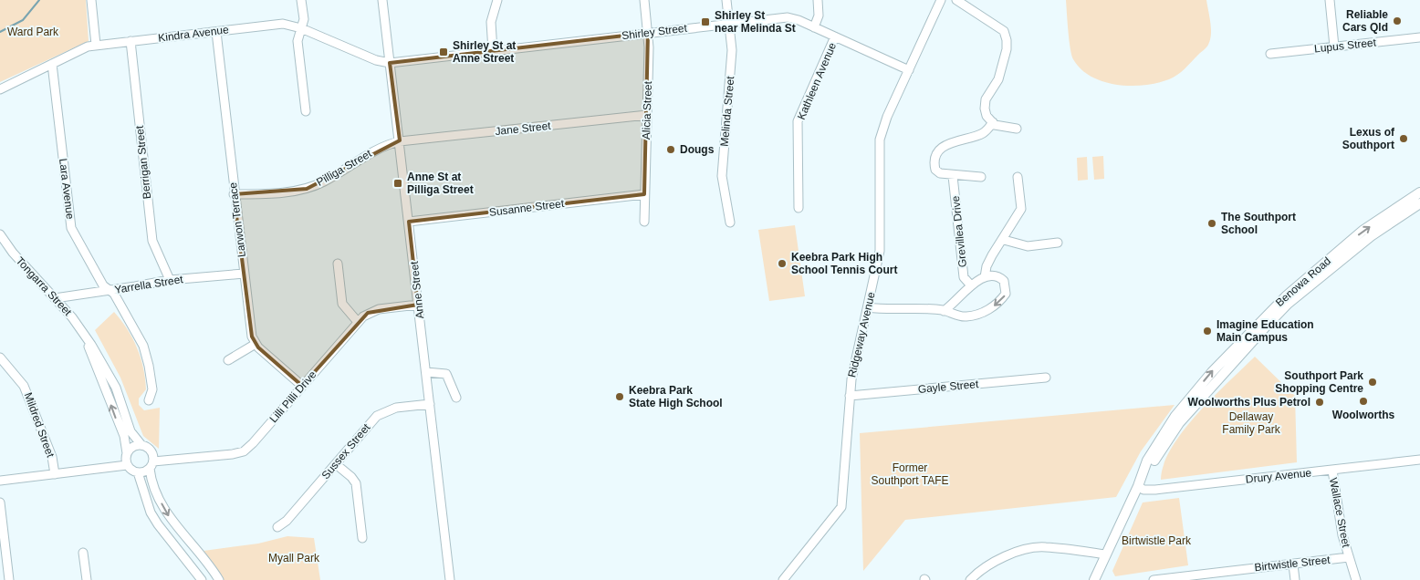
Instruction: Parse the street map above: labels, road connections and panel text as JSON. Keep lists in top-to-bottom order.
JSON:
{
  "streets": {
    "main road": ["Benowa Road"],
    "street": [
      "Shirley Street",
      "Kindra Avenue",
      "Lupus Street",
      "Kathleen Avenue",
      "Alicia Street",
      "Melinda Street",
      "Jane Street",
      "Berrigan Street",
      "Pilliga Street",
      "Lara Avenue",
      "Susanne Street",
      "Larwon Terrace",
      "Grevillea Drive",
      "Yarrella Street",
      "Tongarra Street",
      "Anne Street",
      "Ridgeway Avenue",
      "Gayle Street",
      "Lilli Pilli Drive",
      "Mildred Street",
      "Sussex Street",
      "Drury Avenue",
      "Wallace Street",
      "Birtwistle Street"
    ]
  },
  "crossings": [
    ["Shirley Street", "Kindra Avenue"],
    ["Shirley Street", "Kathleen Avenue"],
    ["Shirley Street", "Alicia Street"],
    ["Shirley Street", "Melinda Street"],
    ["Shirley Street", "Anne Street"],
    ["Shirley Street", "Ridgeway Avenue"],
    ["Kindra Avenue", "Berrigan Street"],
    ["Kindra Avenue", "Lara Avenue"],
    ["Kindra Avenue", "Larwon Terrace"],
    ["Kindra Avenue", "Anne Street"],
    ["Alicia Street", "Jane Street"],
    ["Alicia Street", "Susanne Street"],
    ["Jane Street", "Pilliga Street"],
    ["Jane Street", "Anne Street"],
    ["Berrigan Street", "Yarrella Street"],
    ["Pilliga Street", "Larwon Terrace"],
    ["Pilliga Street", "Anne Street"],
    ["Lara Avenue", "Yarrella Street"],
    ["Susanne Street", "Anne Street"],
    ["Larwon Terrace", "Yarrella Street"],
    ["Benowa Road", "Drury Avenue"],
    ["Yarrella Street", "Tongarra Street"],
    ["Tongarra Street", "Lilli Pilli Drive"],
    ["Anne Street", "Lilli Pilli Drive"],
    ["Anne Street", "Sussex Street"],
    ["Ridgeway Avenue", "Gayle Street"],
    ["Drury Avenue", "Wallace Street"],
    ["Wallace Street", "Birtwistle Street"]
  ],
  "parks": [
    "Ward Park",
    "Dellaway Family Park",
    "Former Southport TAFE",
    "Birtwistle Park",
    "Myall Park"
  ],
  "places": {
    "other": [
      "Reliable Cars Qld",
      "Lexus of Southport",
      "Dougs",
      "The Southport School",
      "Keebra Park High School Tennis Court",
      "Imagine Education Main Campus",
      "Southport Park Shopping Centre",
      "Keebra Park State High School",
      "Woolworths",
      "Woolworths Plus Petrol"
    ],
    "transit": ["Shirley St near Melinda St", "Shirley St at Anne Street", "Anne St at Pilliga Street"]
  }
}
